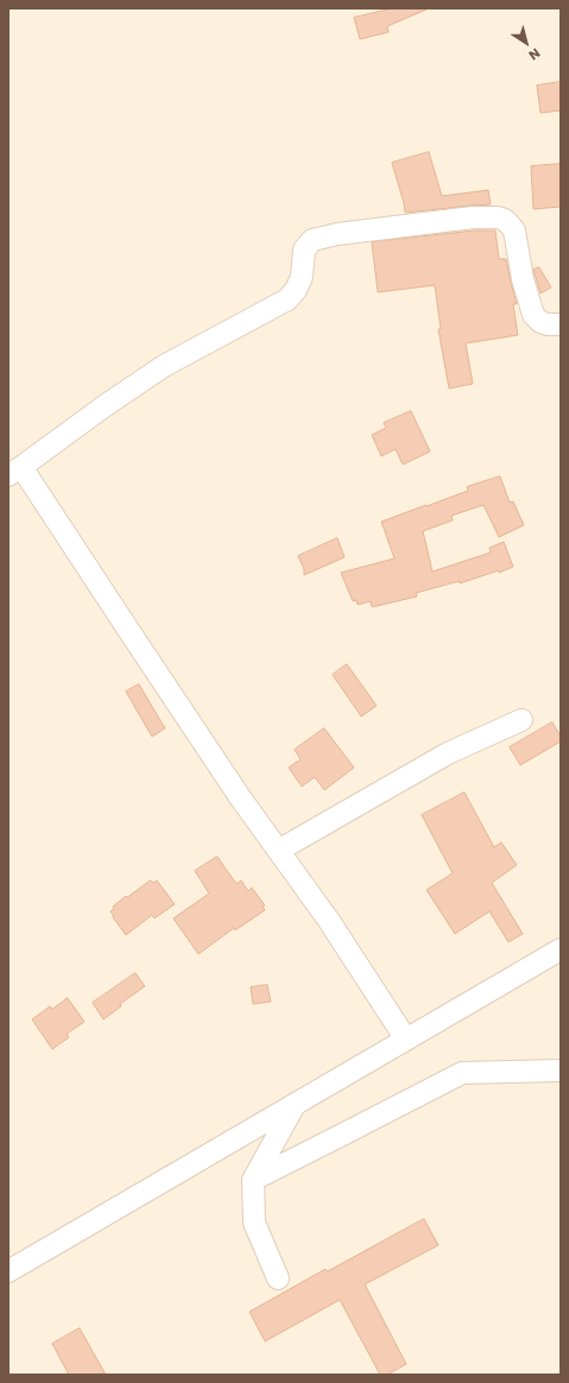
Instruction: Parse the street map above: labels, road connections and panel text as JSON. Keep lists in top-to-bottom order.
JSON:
{
  "north": "bottom right"
}
